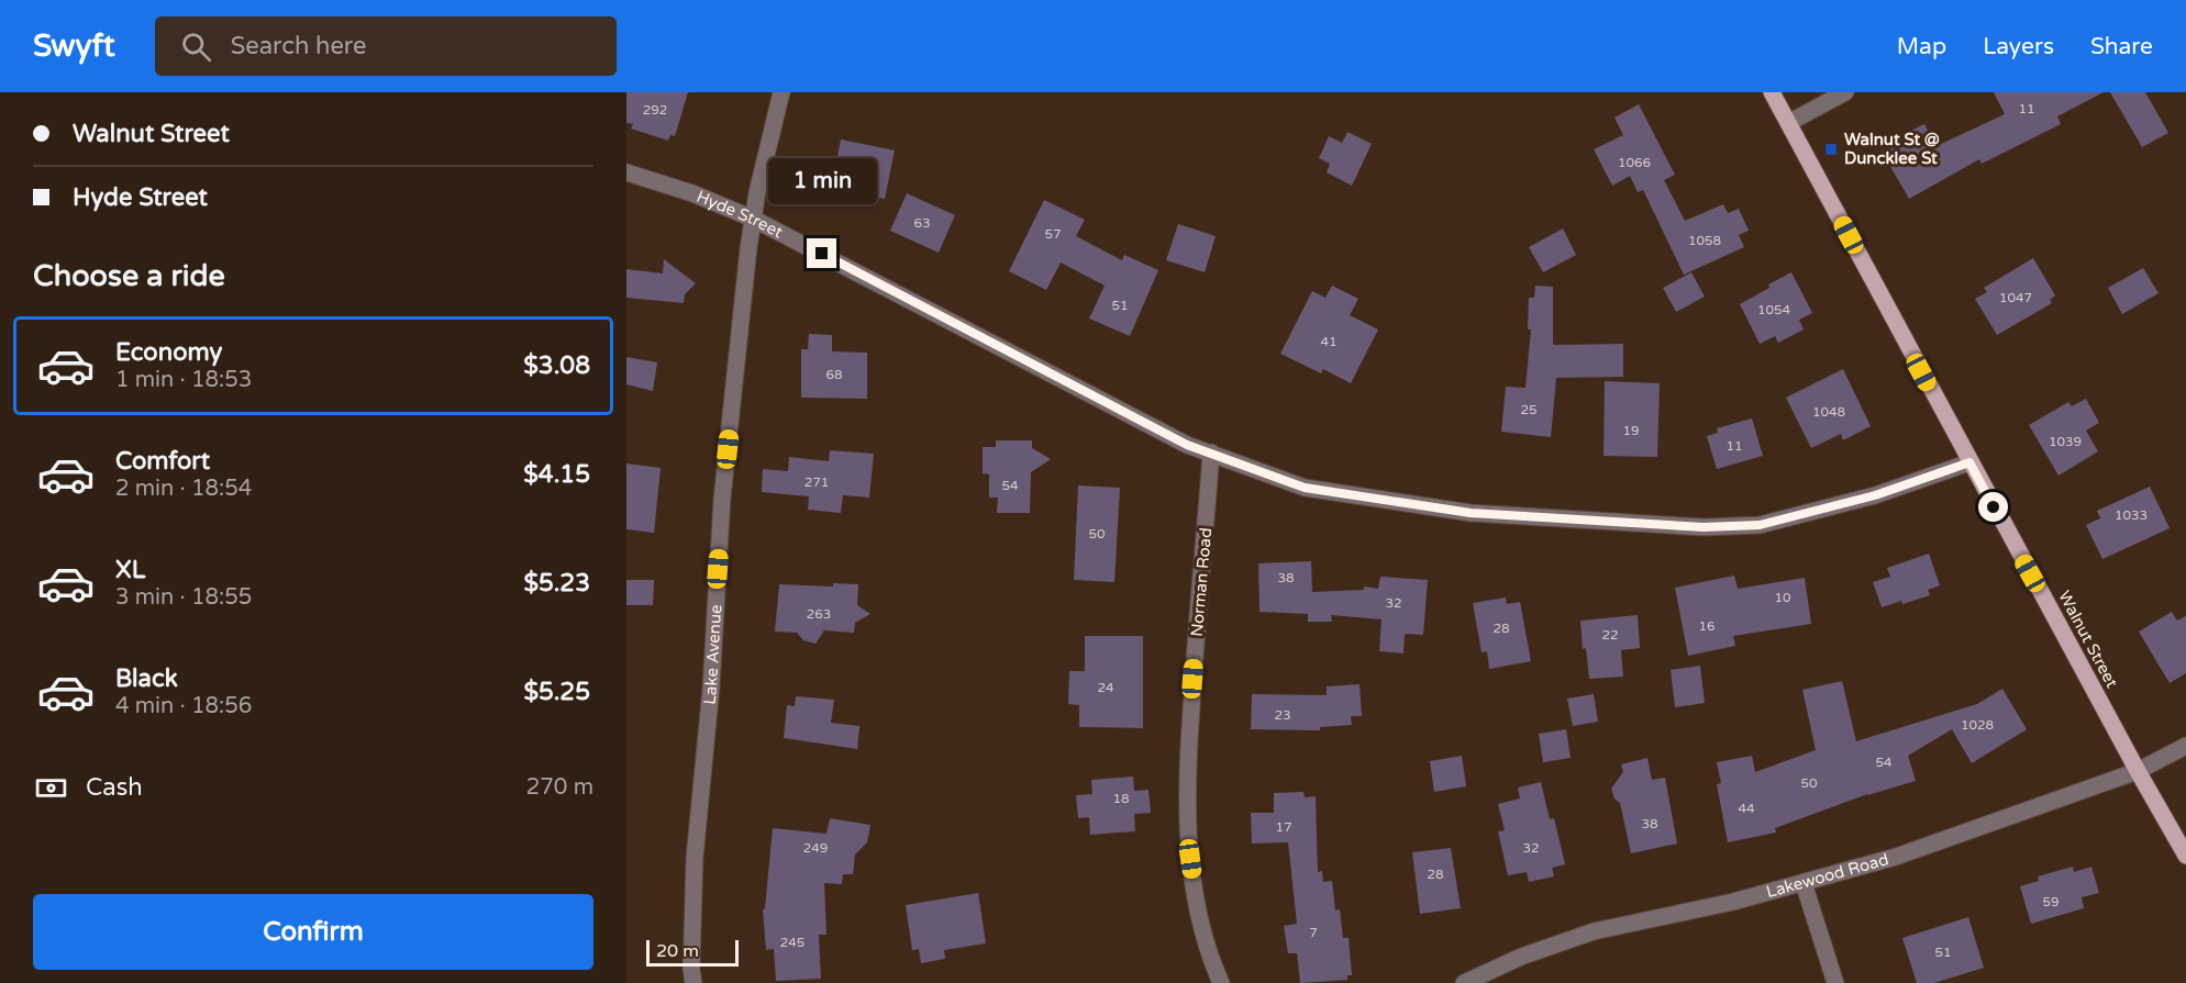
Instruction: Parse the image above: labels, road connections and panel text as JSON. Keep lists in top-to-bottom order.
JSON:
{
  "streets": {
    "main road": ["Walnut Street"],
    "street": [
      "Hyde Street",
      "Norman Road",
      "Lake Avenue",
      "Lakewood Road"
    ]
  },
  "crossings": [
    ["Hyde Street", "Norman Road"],
    ["Hyde Street", "Walnut Street"],
    ["Hyde Street", "Lake Avenue"],
    ["Walnut Street", "Lakewood Road"]
  ],
  "places": {
    "transit": ["Walnut St @ Duncklee St"]
  },
  "house_numbers": [
    "11",
    "292",
    "1066",
    "63",
    "57",
    "1058",
    "1047",
    "51",
    "1054",
    "41",
    "68",
    "25",
    "1048",
    "19",
    "1039",
    "11",
    "271",
    "54",
    "1033",
    "50",
    "38",
    "10",
    "32",
    "263",
    "16",
    "28",
    "22",
    "24",
    "23",
    "1028",
    "54",
    "50",
    "18",
    "44",
    "38",
    "17",
    "249",
    "32",
    "28",
    "59",
    "7",
    "245",
    "51"
  ],
  "scale_bar": "20 m",
  "page": {
    "header": "Swyft",
    "search": "Search here",
    "nav": ["Map", "Layers", "Share"],
    "banner": ["Walnut Street", "Hyde Street"],
    "bubble": "1 min",
    "heading": "Choose a ride",
    "list": [
      {
        "name": "Economy",
        "note": "1 min · 18:53",
        "value": "$3.08"
      },
      {
        "name": "Comfort",
        "note": "2 min · 18:54",
        "value": "$4.15"
      },
      {
        "name": "XL",
        "note": "3 min · 18:55",
        "value": "$5.23"
      },
      {
        "name": "Black",
        "note": "4 min · 18:56",
        "value": "$5.25"
      }
    ],
    "pay": ["Cash", "270 m"],
    "buttons": "Confirm",
    "scale": "20 m"
  }
}
